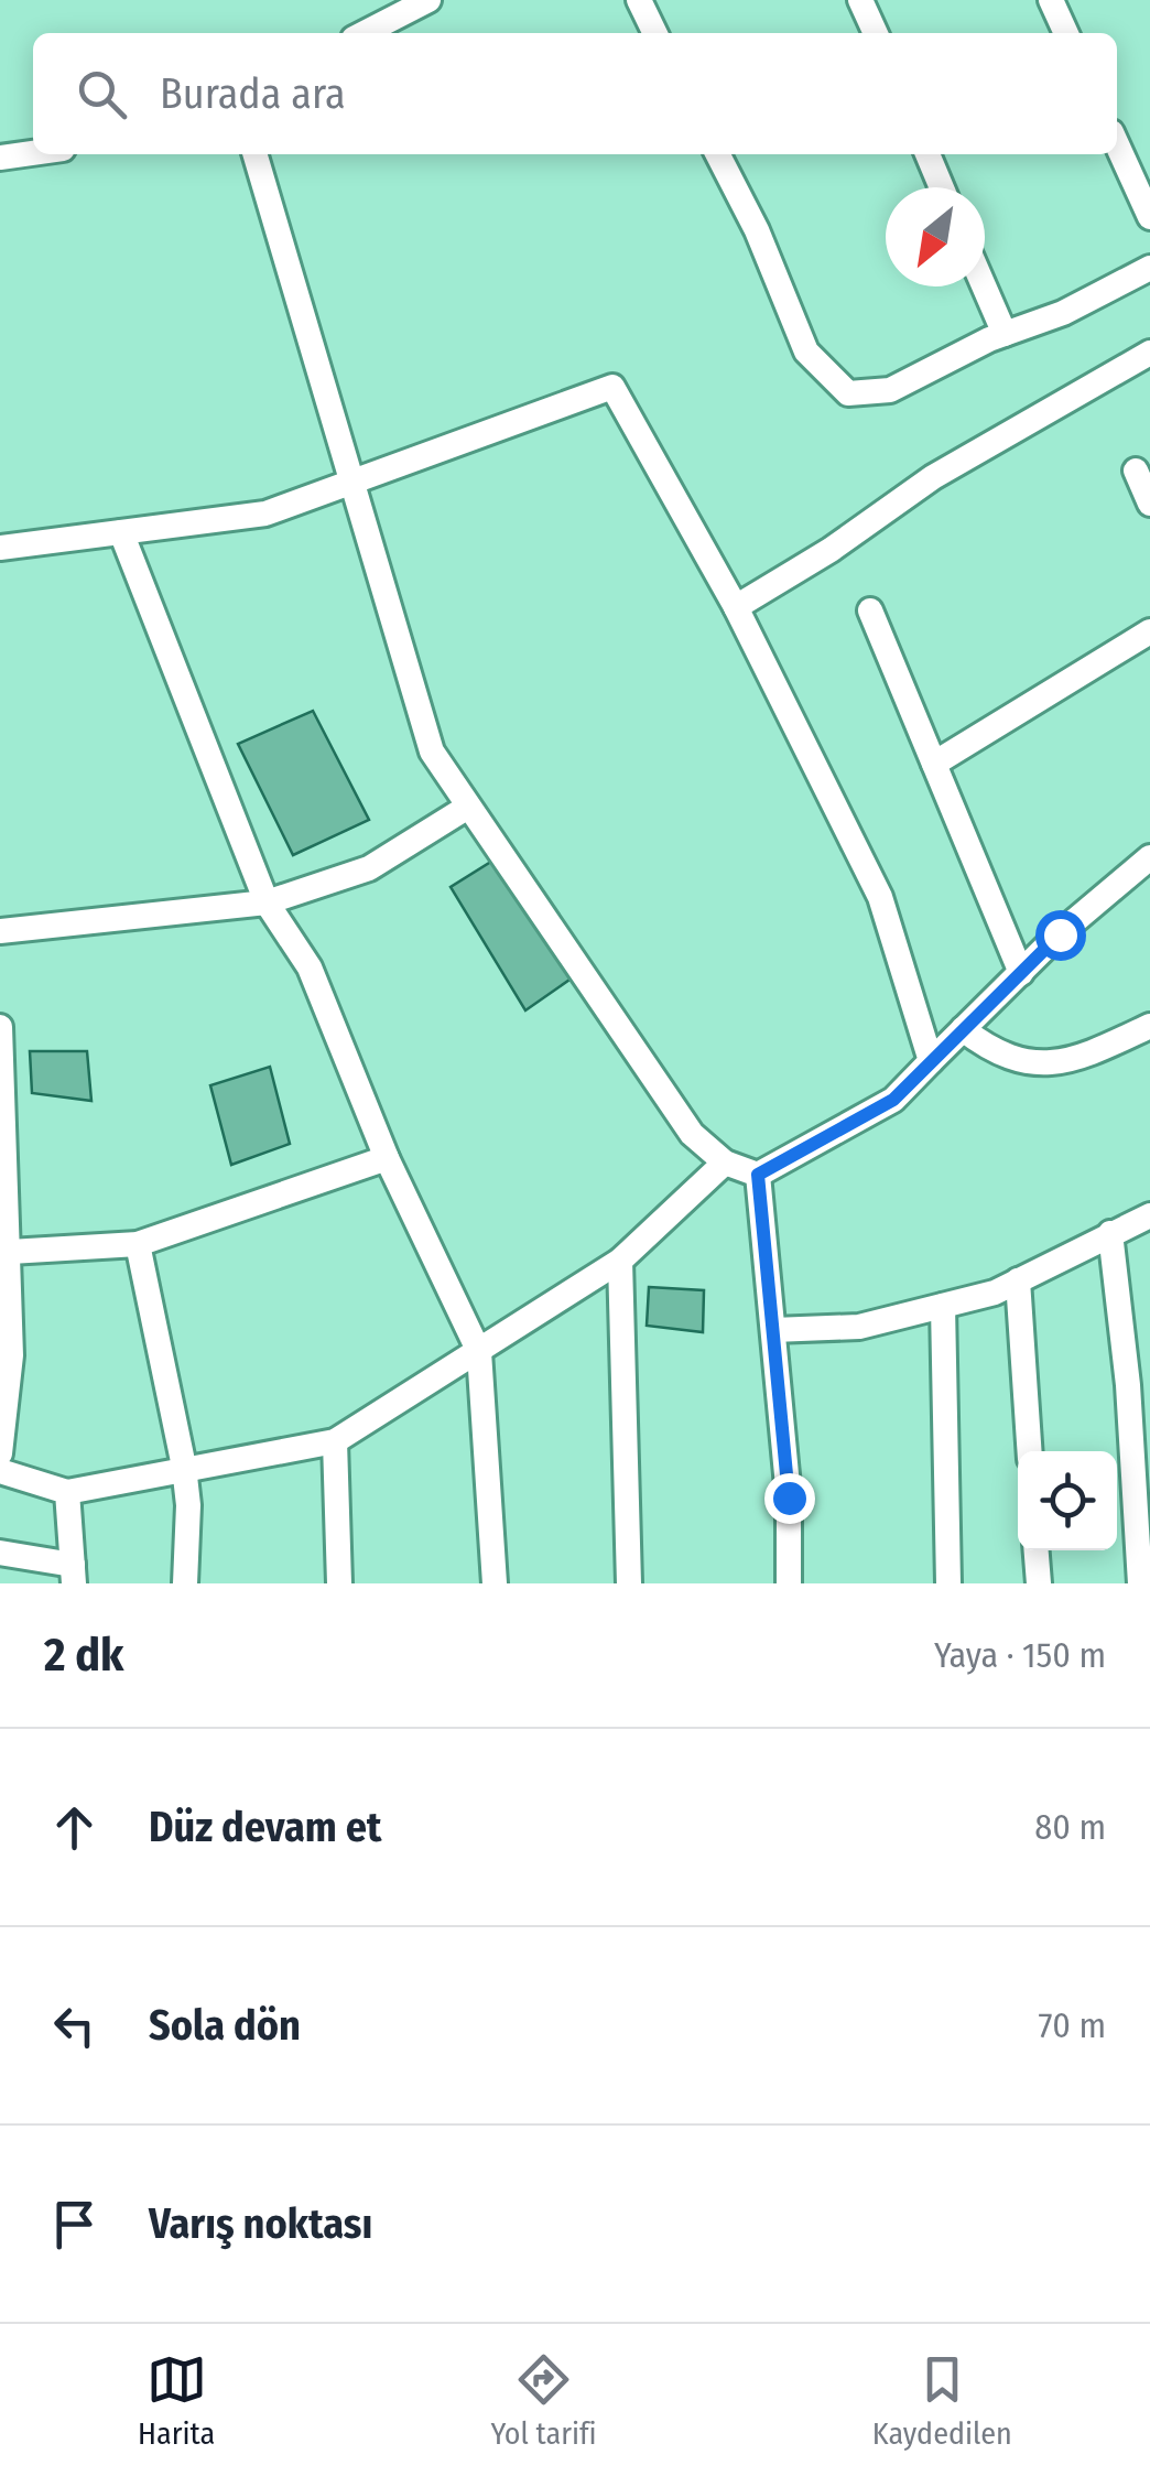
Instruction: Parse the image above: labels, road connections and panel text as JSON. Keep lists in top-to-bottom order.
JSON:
{
  "north": "bottom left",
  "page": {
    "search": "Burada ara",
    "heading": ["2 dk", "Yaya · 150 m"],
    "list": [
      ["Düz devam et", "80 m"],
      ["Sola dön", "70 m"],
      "Varış noktası"
    ],
    "nav": ["Harita", "Yol tarifi", "Kaydedilen"]
  }
}
